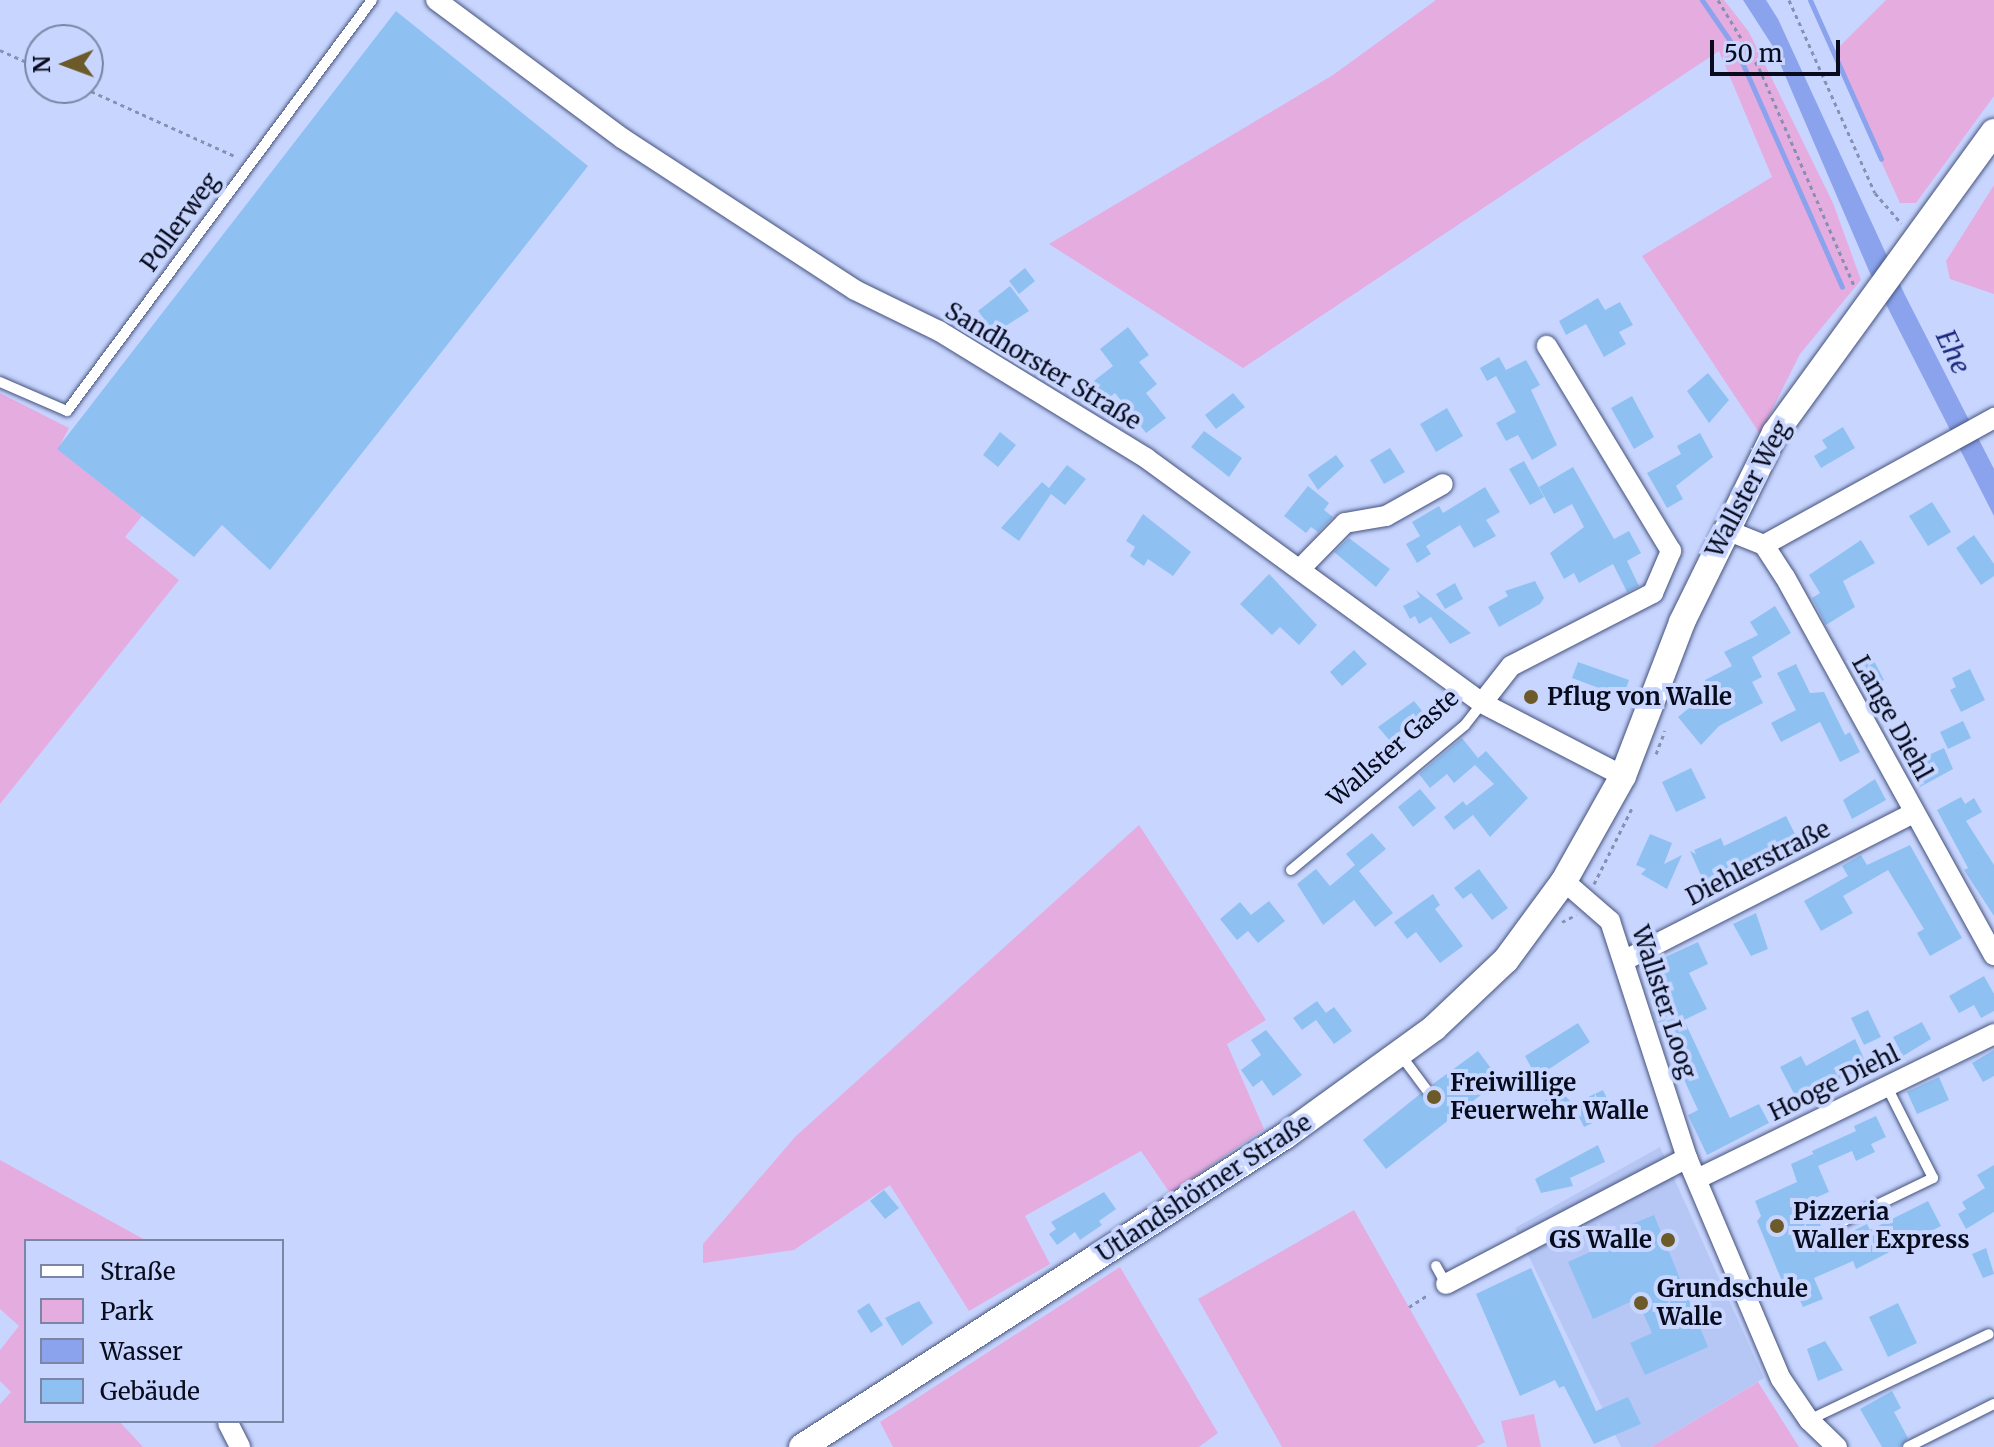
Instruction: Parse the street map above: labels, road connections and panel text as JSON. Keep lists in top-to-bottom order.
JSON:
{
  "streets": {
    "street": [
      "Sandhorster Straße",
      "Wallster Weg",
      "Lange Diehl",
      "Wallster Gaste",
      "Diehlerstraße",
      "Wallster Loog",
      "Hooge Diehl",
      "Utlandshörner Straße"
    ],
    "lane": ["Pollerweg"]
  },
  "crossings": [
    ["Sandhorster Straße", "Wallster Weg"],
    ["Sandhorster Straße", "Wallster Gaste"],
    ["Wallster Weg", "Wallster Loog"],
    ["Wallster Weg", "Utlandshörner Straße"],
    ["Lange Diehl", "Diehlerstraße"],
    ["Diehlerstraße", "Wallster Loog"],
    ["Wallster Loog", "Hooge Diehl"],
    ["Wallster Loog", "Utlandshörner Straße"]
  ],
  "water": ["Ehe"],
  "places": [
    "Pflug von Walle",
    "Freiwillige Feuerwehr Walle",
    "Pizzeria Waller Express",
    "GS Walle",
    "Grundschule Walle"
  ],
  "legend": [
    "Straße",
    "Park",
    "Wasser",
    "Gebäude"
  ],
  "scale_bar": "50 m",
  "north": "left"
}
